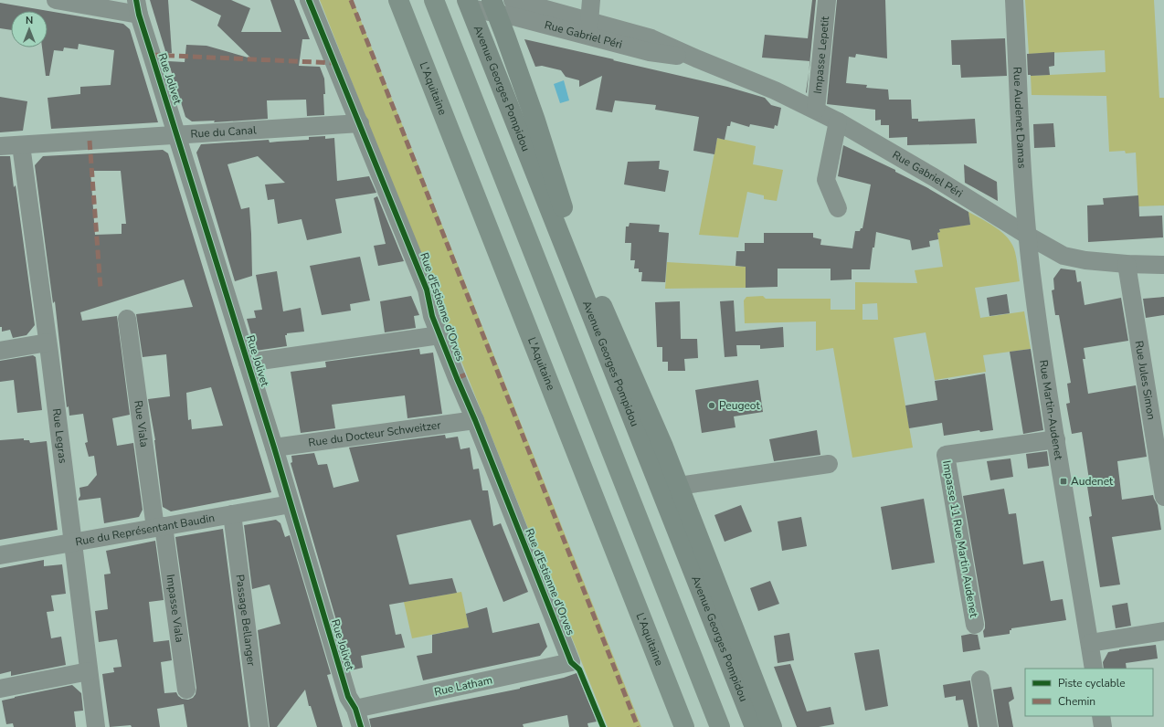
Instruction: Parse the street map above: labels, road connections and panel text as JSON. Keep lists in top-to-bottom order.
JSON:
{
  "streets": {
    "highway": ["L'Aquitaine"],
    "main road": ["Avenue Georges Pompidou"],
    "street": [
      "Rue Gabriel Péri",
      "Impasse Lepetit",
      "Rue Jolivet",
      "Rue Audenet Damas",
      "Rue du Canal",
      "Rue d'Estienne d'Orves",
      "Rue Jules Simon",
      "Rue Martin-Audenet",
      "Rue Viala",
      "Rue du Docteur Schweitzer",
      "Rue Legras",
      "Rue du Représentant Baudin",
      "Impasse 11 Rue Martin Audenet",
      "Impasse Viala",
      "Passage Bellanger",
      "Rue Latham"
    ]
  },
  "crossings": [
    ["Rue Gabriel Péri", "Impasse Lepetit"],
    ["Rue Gabriel Péri", "Avenue Georges Pompidou"],
    ["Rue Gabriel Péri", "Rue Audenet Damas"],
    ["Rue Gabriel Péri", "Rue Jules Simon"],
    ["Rue Gabriel Péri", "Rue Martin-Audenet"],
    ["Rue Jolivet", "Rue du Canal"],
    ["Rue Jolivet", "Rue du Docteur Schweitzer"],
    ["Rue Jolivet", "Rue du Représentant Baudin"],
    ["Rue Jolivet", "Rue Latham"],
    ["Rue Audenet Damas", "Rue Martin-Audenet"],
    ["Rue du Canal", "Rue d'Estienne d'Orves"],
    ["Rue du Canal", "Rue Legras"],
    ["Rue d'Estienne d'Orves", "Rue du Docteur Schweitzer"],
    ["Rue d'Estienne d'Orves", "Rue Latham"],
    ["Rue Martin-Audenet", "Impasse 11 Rue Martin Audenet"],
    ["Rue Viala", "Rue du Représentant Baudin"],
    ["Rue Viala", "Impasse Viala"],
    ["Rue Legras", "Rue du Représentant Baudin"],
    ["Rue du Représentant Baudin", "Impasse Viala"],
    ["Rue du Représentant Baudin", "Passage Bellanger"]
  ],
  "places": {
    "other": ["Peugeot"],
    "transit": ["Audenet"]
  },
  "legend": ["Piste cyclable", "Chemin"],
  "north": "top"
}
